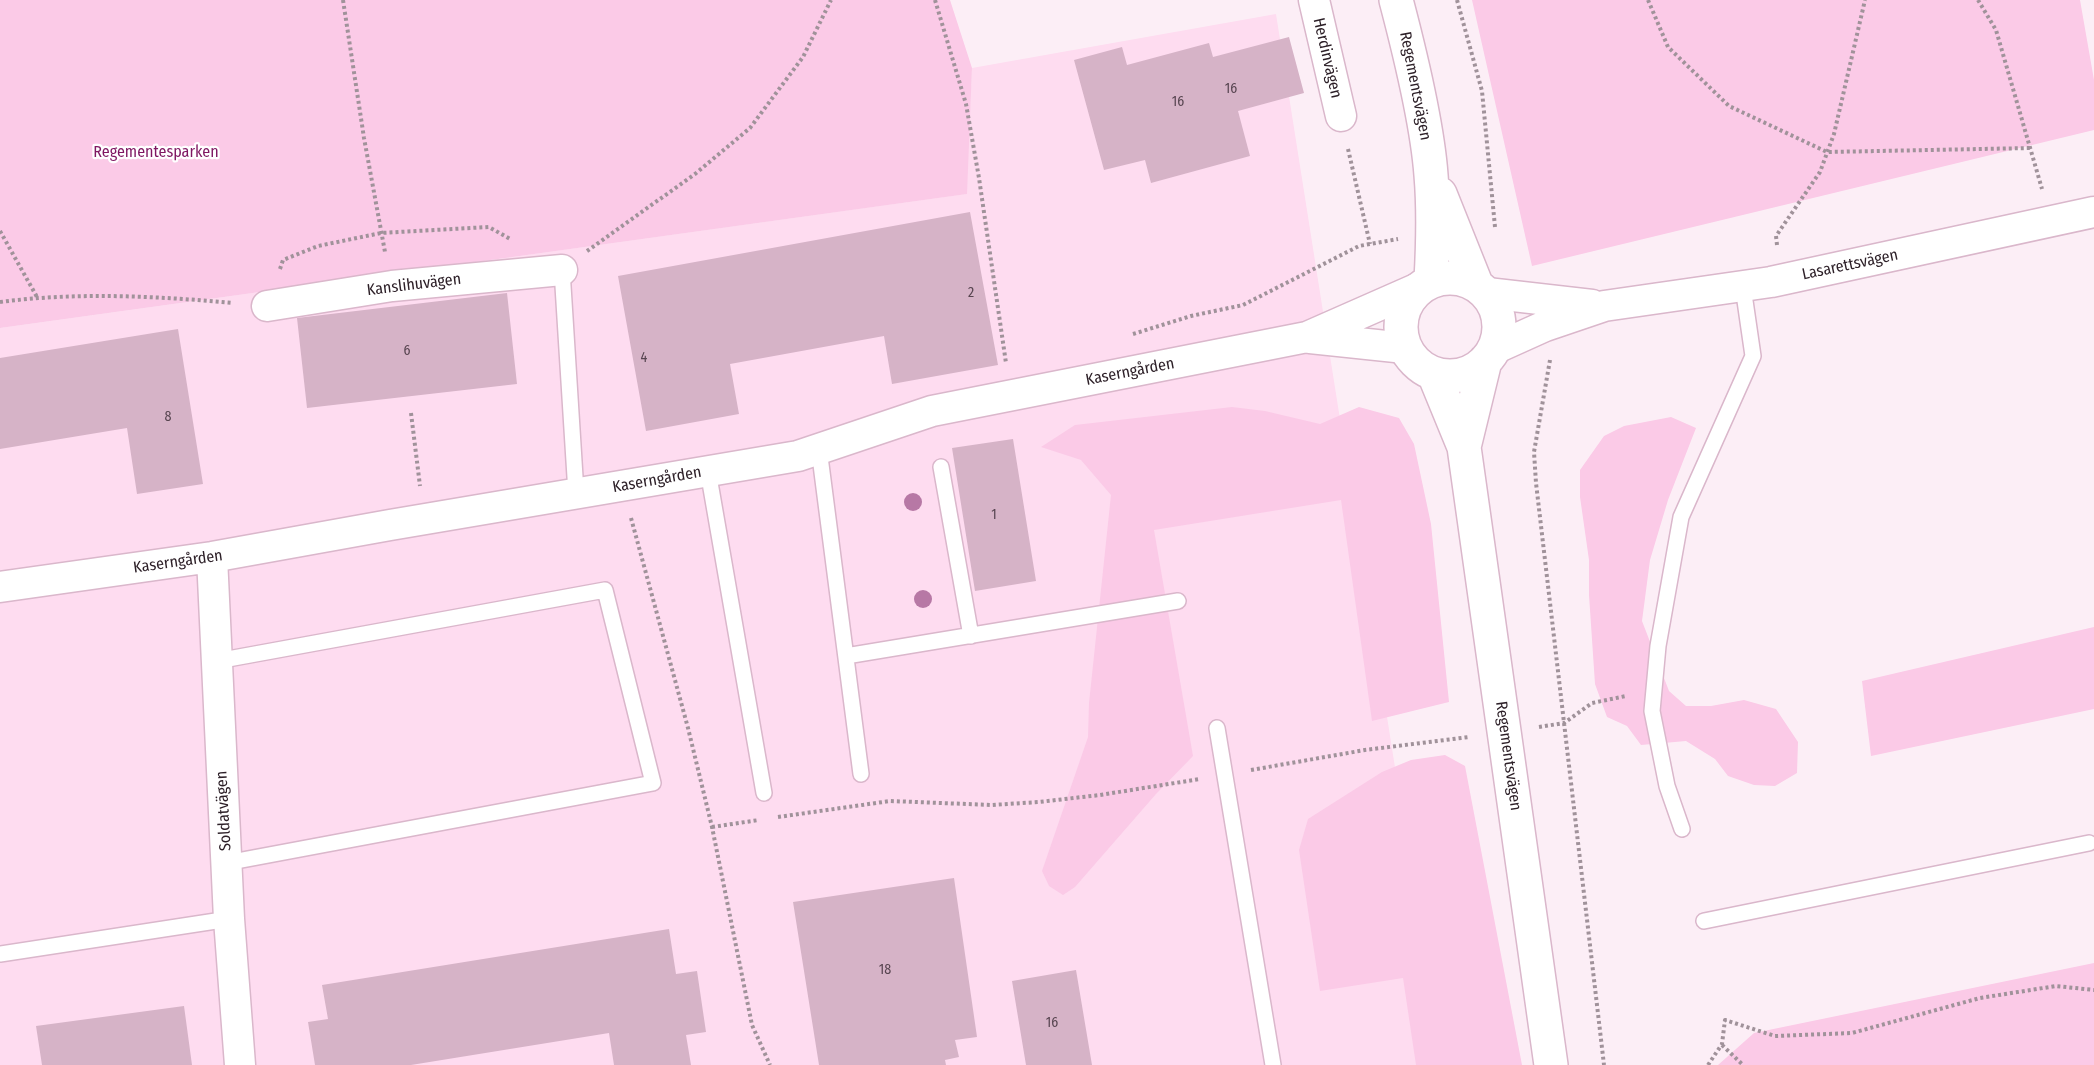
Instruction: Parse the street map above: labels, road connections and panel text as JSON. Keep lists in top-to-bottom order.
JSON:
{
  "streets": {
    "main road": ["Regementsvägen"],
    "street": [
      "Herdinvägen",
      "Lasarettsvägen",
      "Kanslihuvägen",
      "Kaserngården",
      "Soldatvägen"
    ]
  },
  "crossings": [
    ["Regementsvägen", "Lasarettsvägen"],
    ["Regementsvägen", "Kaserngården"],
    ["Lasarettsvägen", "Kaserngården"],
    ["Kaserngården", "Soldatvägen"]
  ],
  "parks": ["Regementesparken"],
  "house_numbers": [
    "16",
    "16",
    "2",
    "6",
    "4",
    "8",
    "1",
    "18",
    "16"
  ]
}
